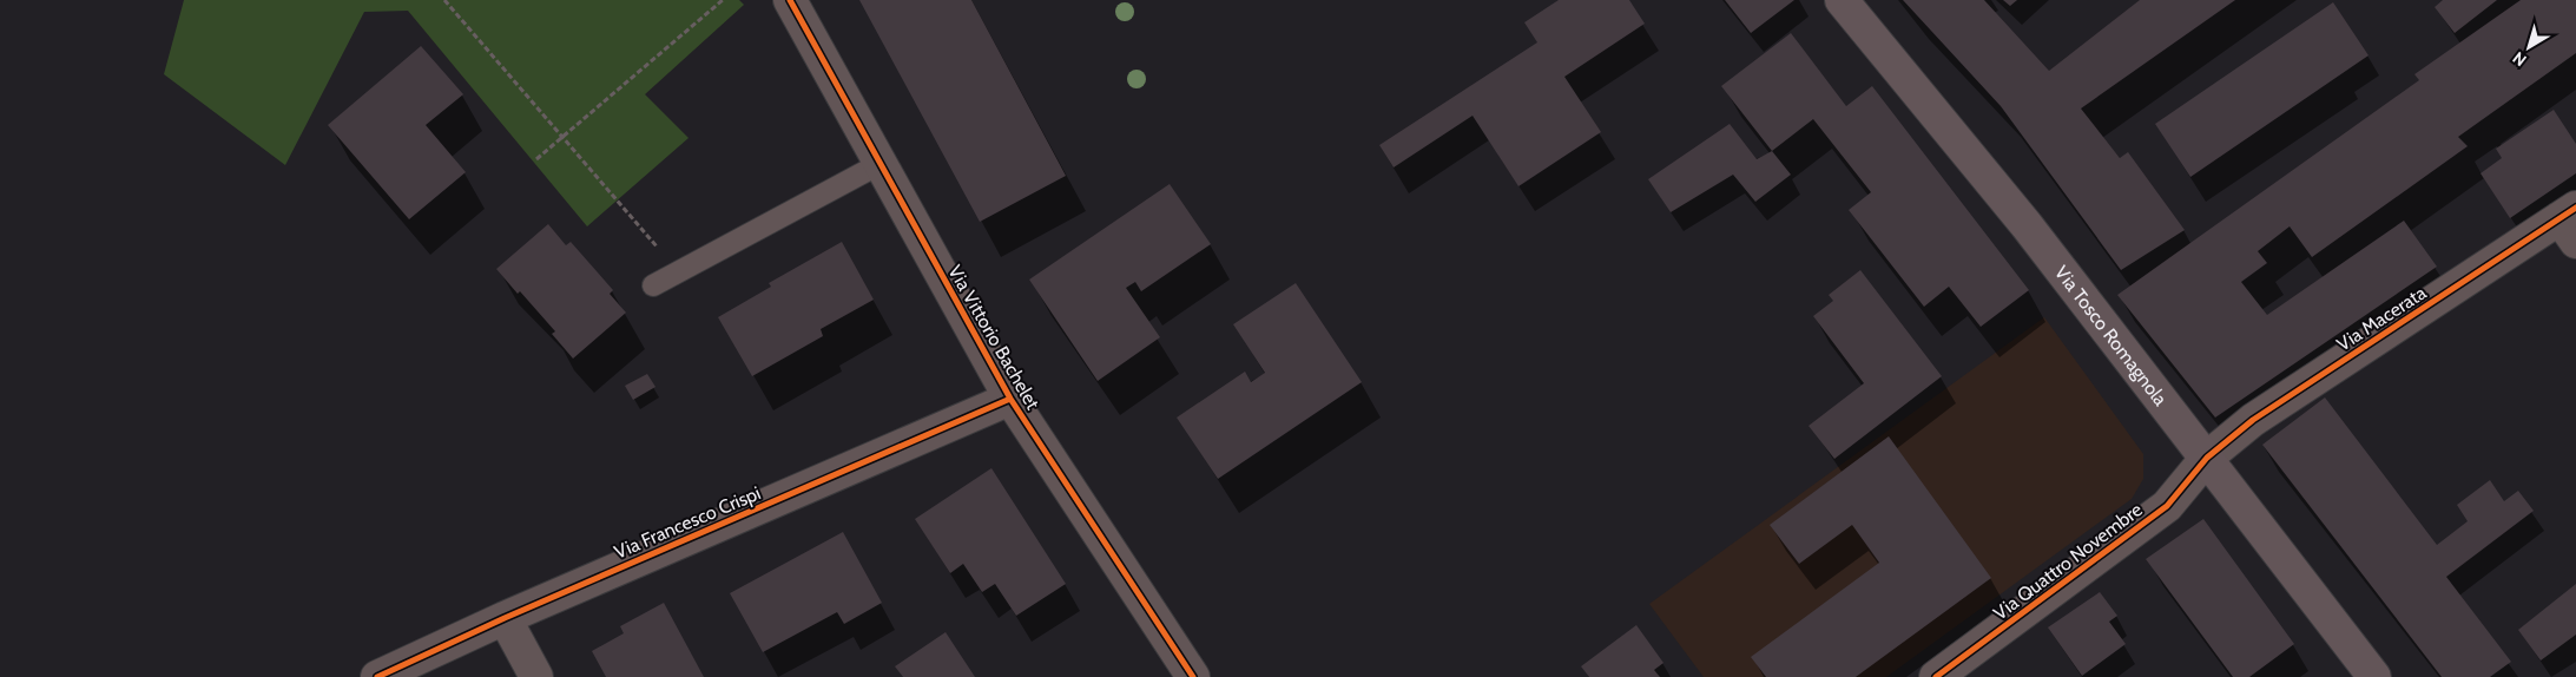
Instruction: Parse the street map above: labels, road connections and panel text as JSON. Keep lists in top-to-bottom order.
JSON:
{
  "streets": {
    "main road": ["Via Tosco Romagnola"],
    "street": [
      "Via Macerata",
      "Via Vittorio Bachelet",
      "Via Francesco Crispi",
      "Via Quattro Novembre"
    ]
  },
  "crossings": [
    ["Via Macerata", "Via Tosco Romagnola"],
    ["Via Macerata", "Via Quattro Novembre"],
    ["Via Tosco Romagnola", "Via Quattro Novembre"],
    ["Via Vittorio Bachelet", "Via Francesco Crispi"]
  ],
  "north": "bottom left"
}
